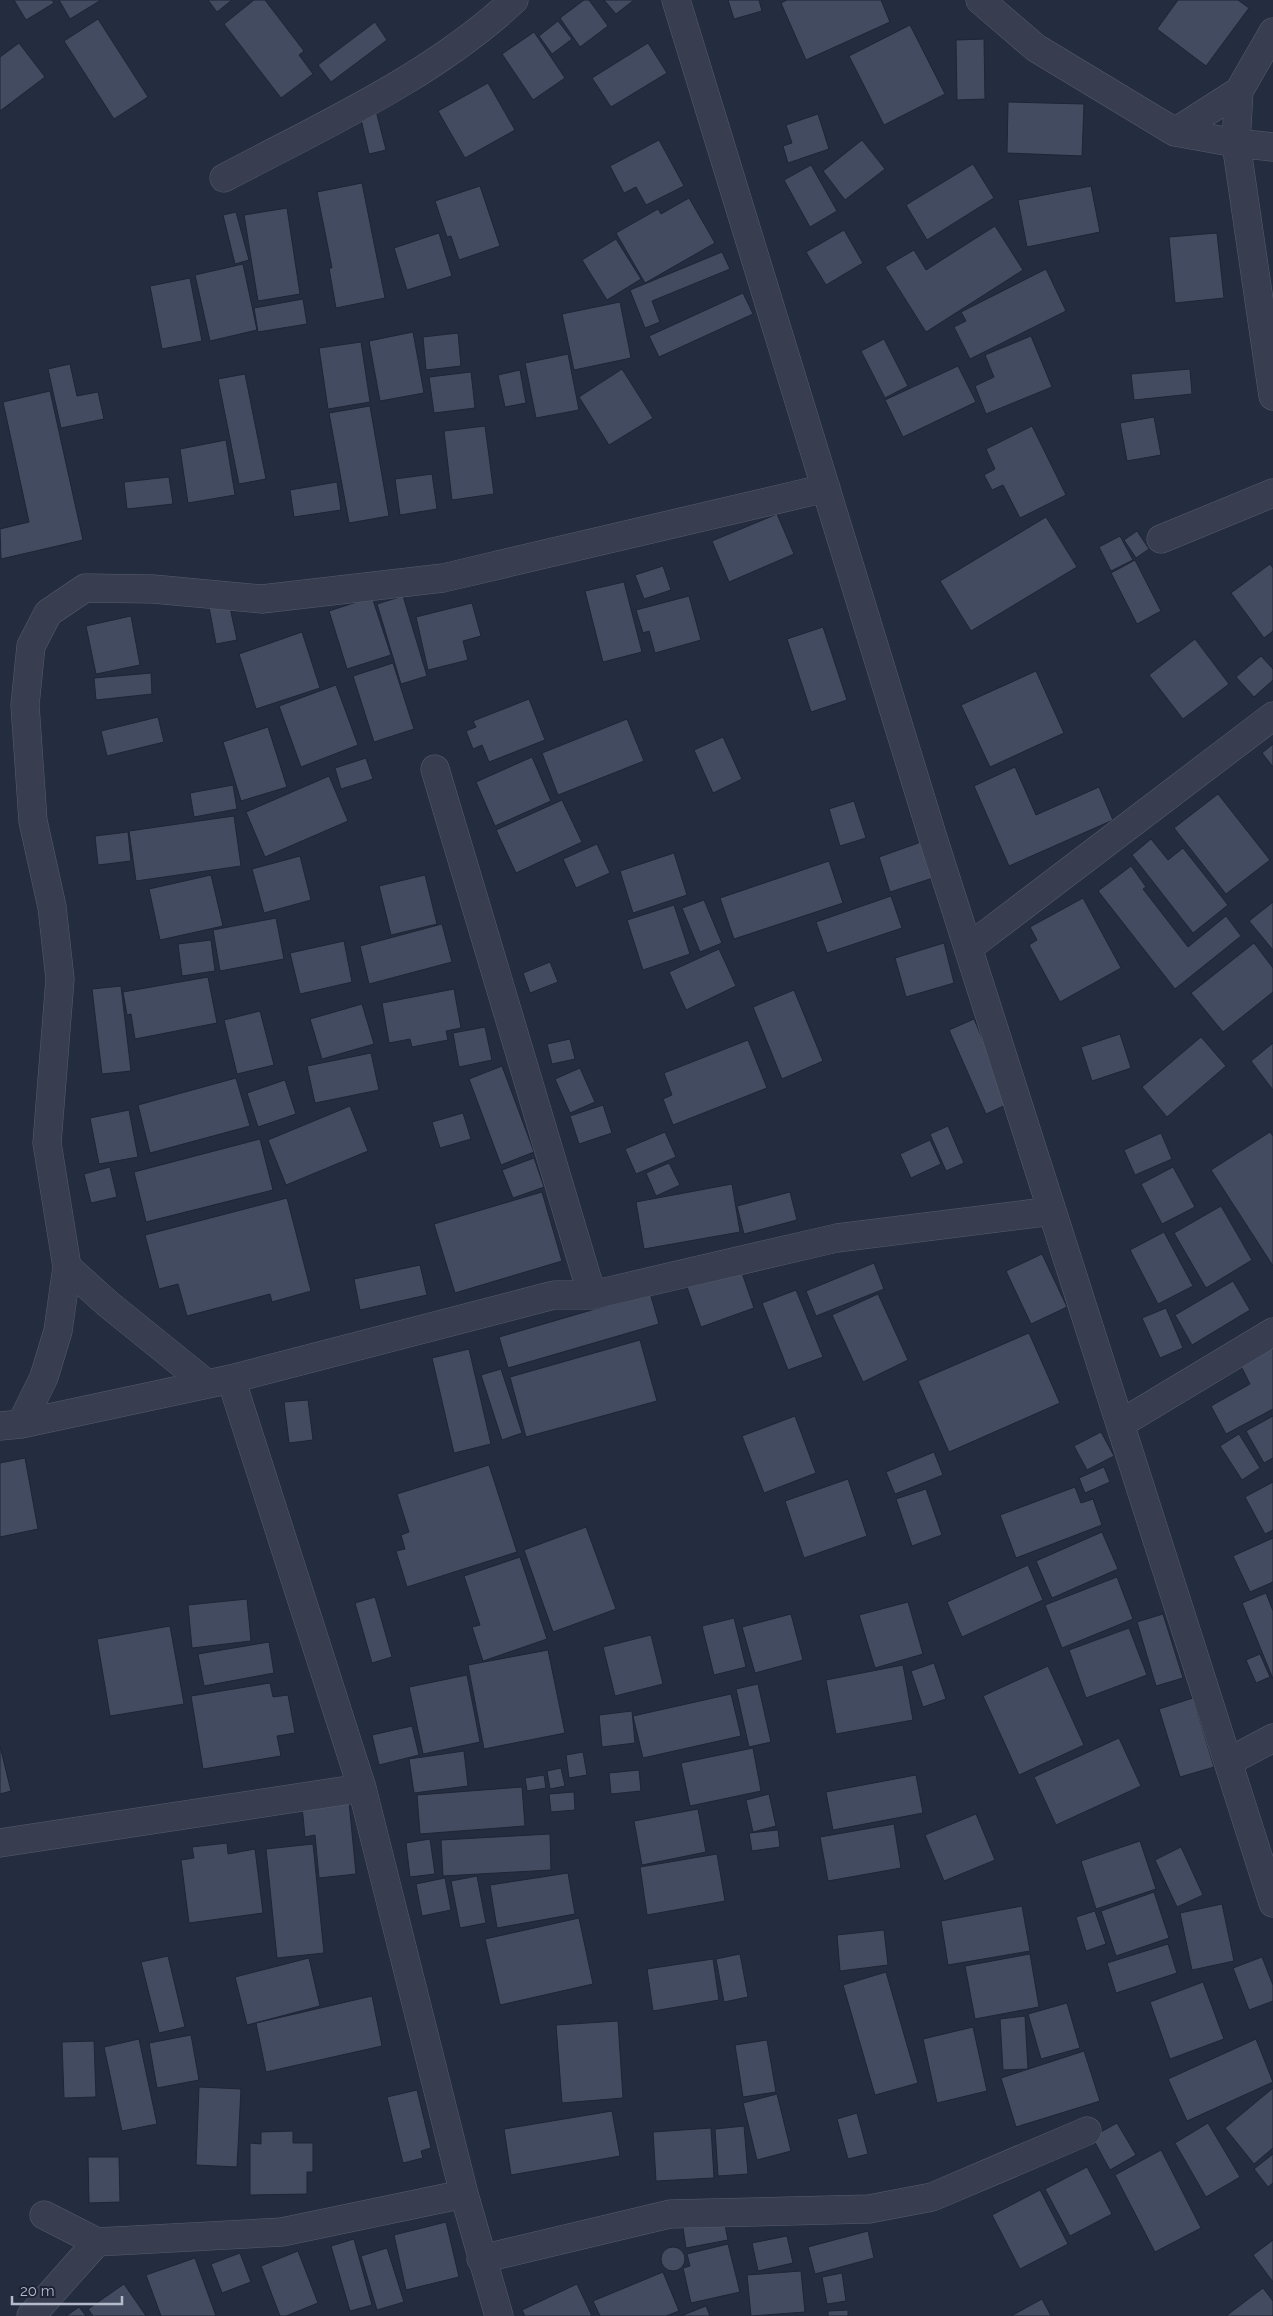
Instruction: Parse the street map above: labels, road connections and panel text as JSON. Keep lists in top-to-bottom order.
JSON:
{
  "scale_bar": "20 m"
}
